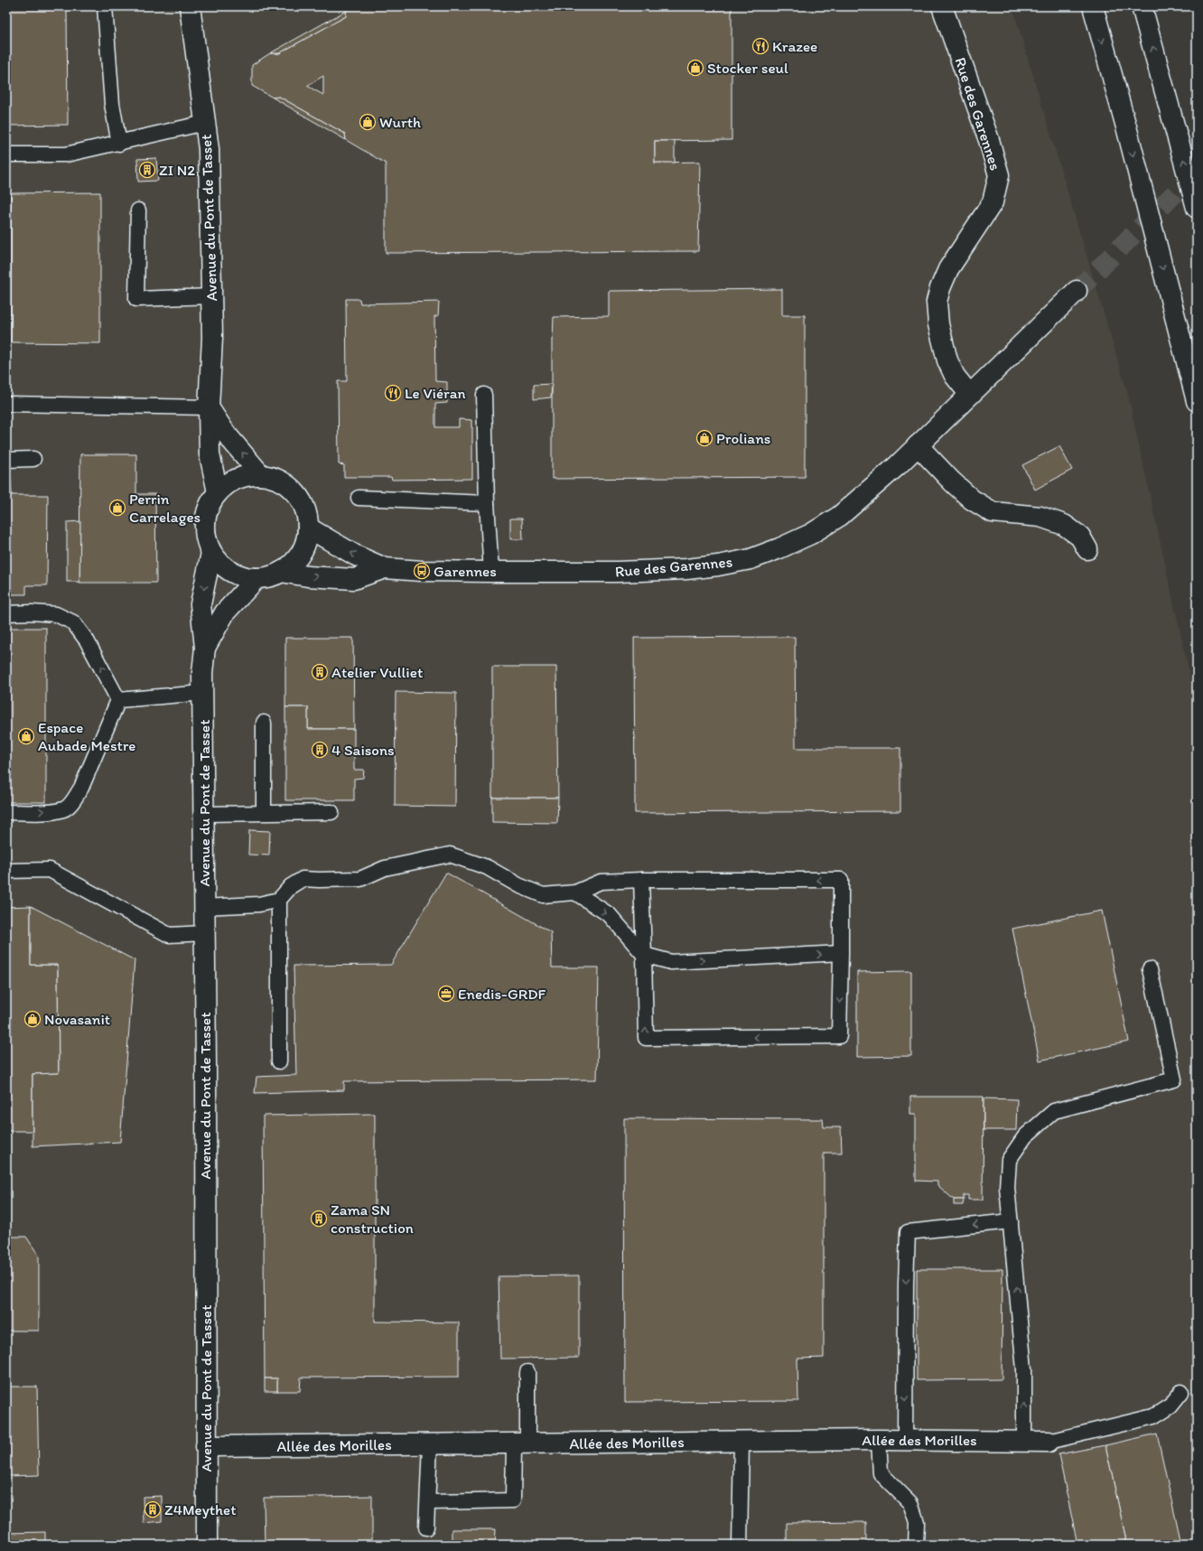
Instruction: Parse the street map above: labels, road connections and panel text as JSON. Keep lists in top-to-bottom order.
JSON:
{
  "streets": {
    "main road": ["Rue des Garennes", "Avenue du Pont de Tasset", "Allée des Morilles"]
  },
  "crossings": [
    ["Rue des Garennes", "Avenue du Pont de Tasset"],
    ["Avenue du Pont de Tasset", "Allée des Morilles"]
  ],
  "places": {
    "restaurant": ["Krazee", "Le Viéran"],
    "shop": [
      "Stocker seul",
      "Wurth",
      "Prolians",
      "Perrin Carrelages",
      "Espace Aubade Mestre",
      "Novasanit"
    ],
    "building": [
      "ZI N2",
      "Atelier Vulliet",
      "4 Saisons",
      "Zama SN construction",
      "Z4Meythet"
    ],
    "bus stop": ["Garennes"],
    "office": ["Enedis-GRDF"]
  }
}
